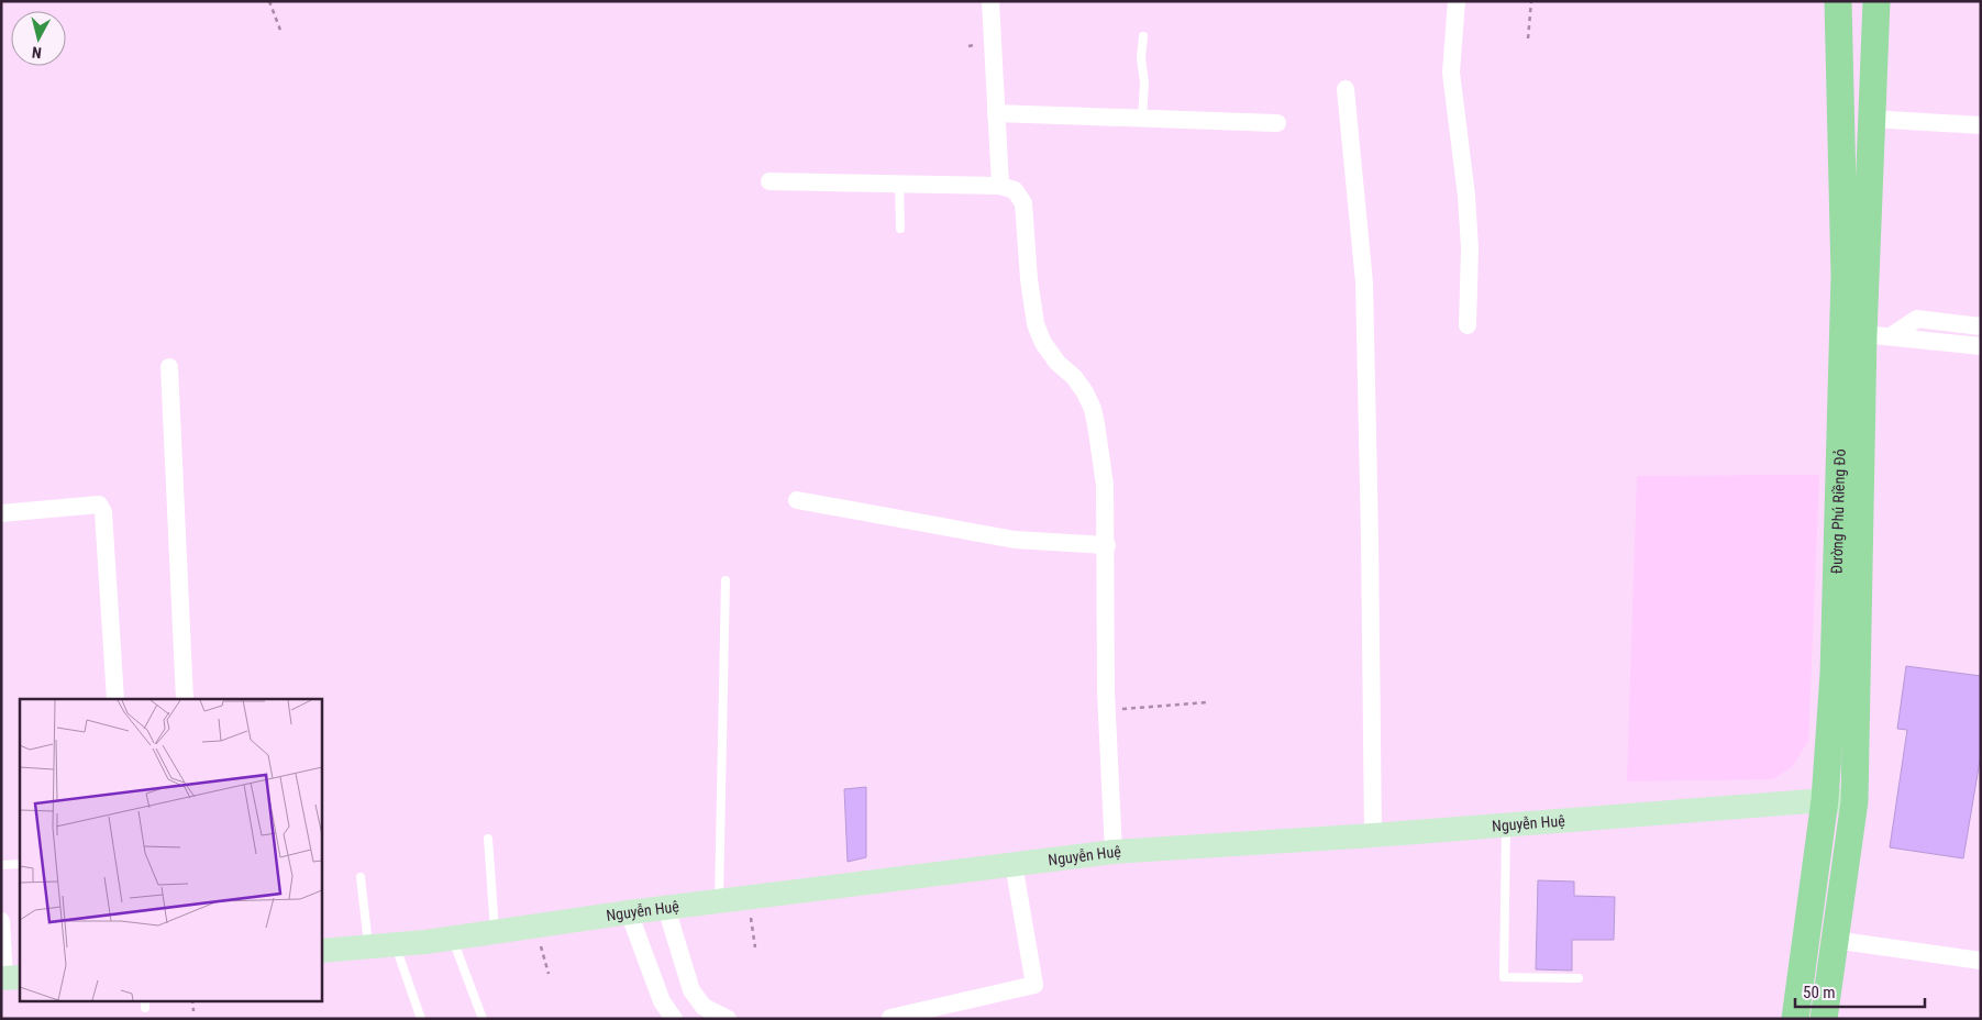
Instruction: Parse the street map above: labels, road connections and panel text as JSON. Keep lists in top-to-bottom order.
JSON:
{
  "streets": {
    "main road": ["Đường Phú Riềng Đỏ"],
    "street": ["Nguyễn Huệ"]
  },
  "crossings": [
    ["Đường Phú Riềng Đỏ", "Nguyễn Huệ"]
  ],
  "scale_bar": "50 m",
  "north": "bottom"
}
